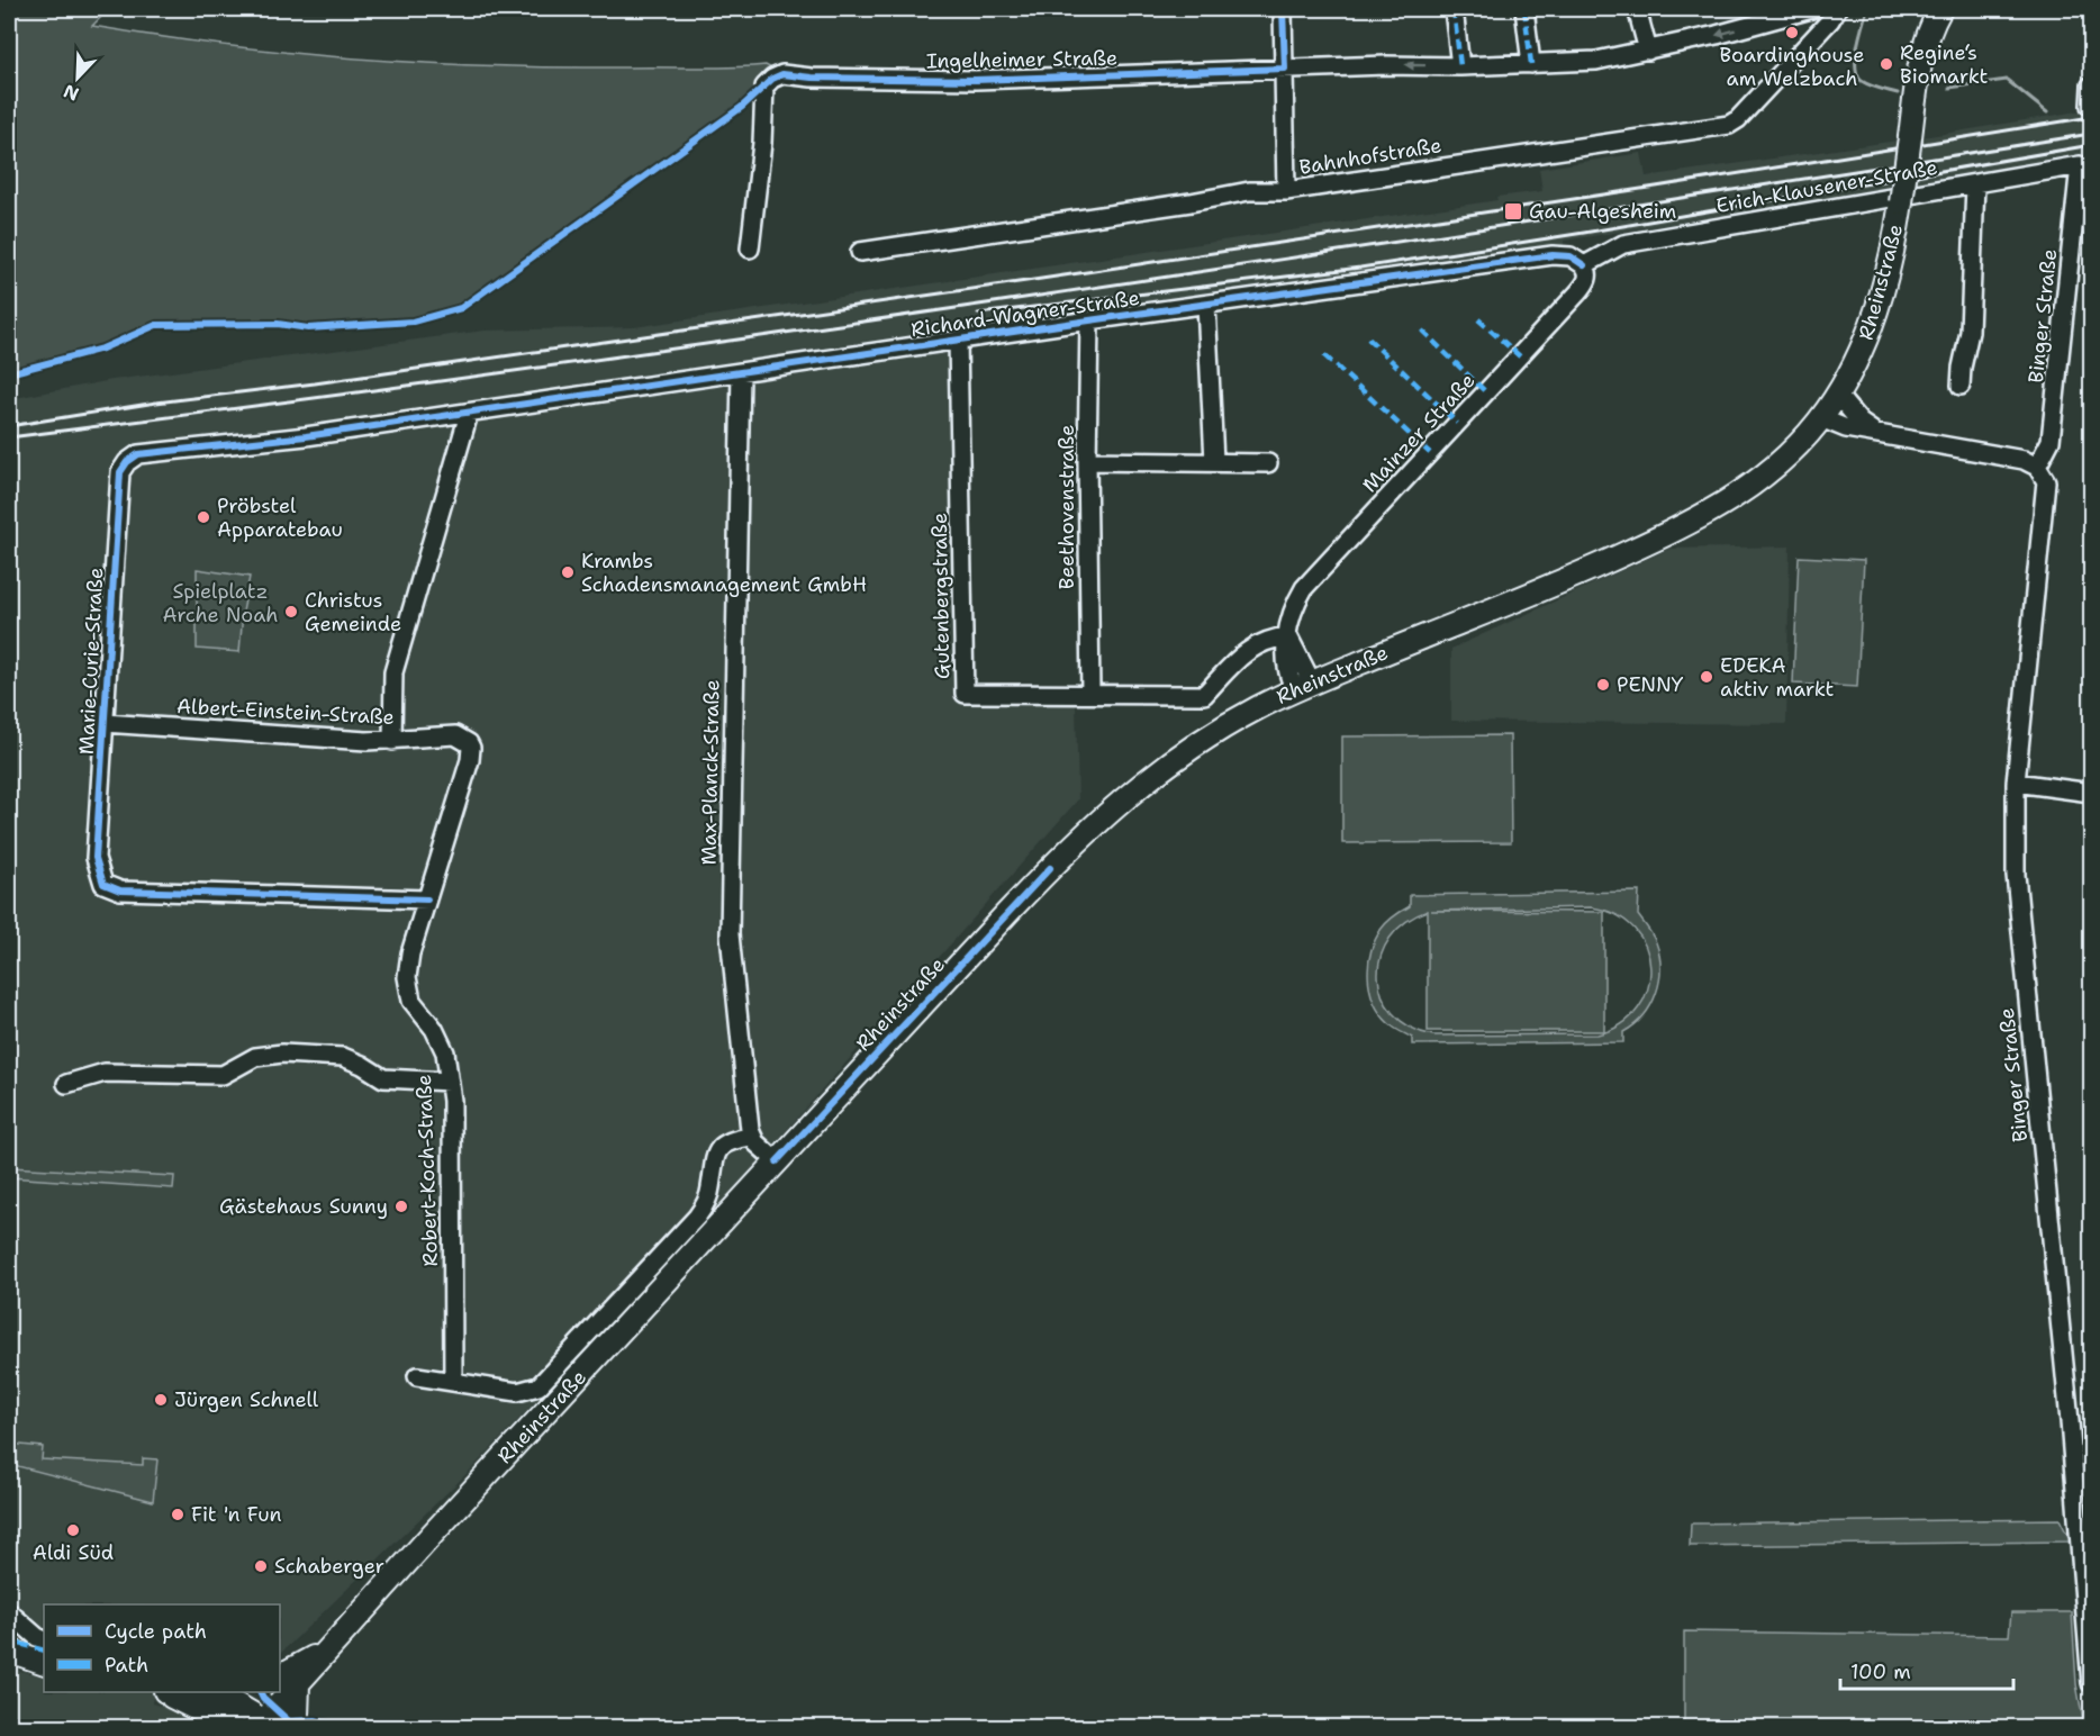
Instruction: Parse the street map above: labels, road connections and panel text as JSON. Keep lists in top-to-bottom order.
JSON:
{
  "streets": {
    "main road": ["Rheinstraße"],
    "street": [
      "Ingelheimer Straße",
      "Bahnhofstraße",
      "Erich-Klausener-Straße",
      "Richard-Wagner-Straße",
      "Binger Straße",
      "Mainzer Straße",
      "Beethovenstraße",
      "Gutenbergstraße",
      "Marie-Curie-Straße",
      "Albert-Einstein-Straße",
      "Max-Planck-Straße",
      "Robert-Koch-Straße"
    ]
  },
  "crossings": [
    ["Erich-Klausener-Straße", "Richard-Wagner-Straße"],
    ["Erich-Klausener-Straße", "Binger Straße"],
    ["Erich-Klausener-Straße", "Mainzer Straße"],
    ["Rheinstraße", "Mainzer Straße"],
    ["Rheinstraße", "Max-Planck-Straße"],
    ["Rheinstraße", "Robert-Koch-Straße"],
    ["Richard-Wagner-Straße", "Mainzer Straße"],
    ["Richard-Wagner-Straße", "Beethovenstraße"],
    ["Richard-Wagner-Straße", "Gutenbergstraße"],
    ["Richard-Wagner-Straße", "Marie-Curie-Straße"],
    ["Richard-Wagner-Straße", "Max-Planck-Straße"],
    ["Mainzer Straße", "Gutenbergstraße"],
    ["Beethovenstraße", "Gutenbergstraße"],
    ["Marie-Curie-Straße", "Albert-Einstein-Straße"],
    ["Marie-Curie-Straße", "Robert-Koch-Straße"],
    ["Albert-Einstein-Straße", "Robert-Koch-Straße"]
  ],
  "parks": ["Spielplatz Arche Noah"],
  "places": {
    "other": [
      "Boardinghouse am Welzbach",
      "Regine‘s Biomarkt",
      "Pröbstel Apparatebau",
      "Krambs Schadensmanagement GmbH",
      "Christus Gemeinde",
      "EDEKA aktiv markt",
      "PENNY",
      "Gästehaus Sunny",
      "Jürgen Schnell",
      "Fit 'n Fun",
      "Aldi Süd",
      "Schaberger"
    ],
    "transit": ["Gau-Algesheim"]
  },
  "legend": ["Cycle path", "Path"],
  "scale_bar": "100 m",
  "north": "bottom left"
}
